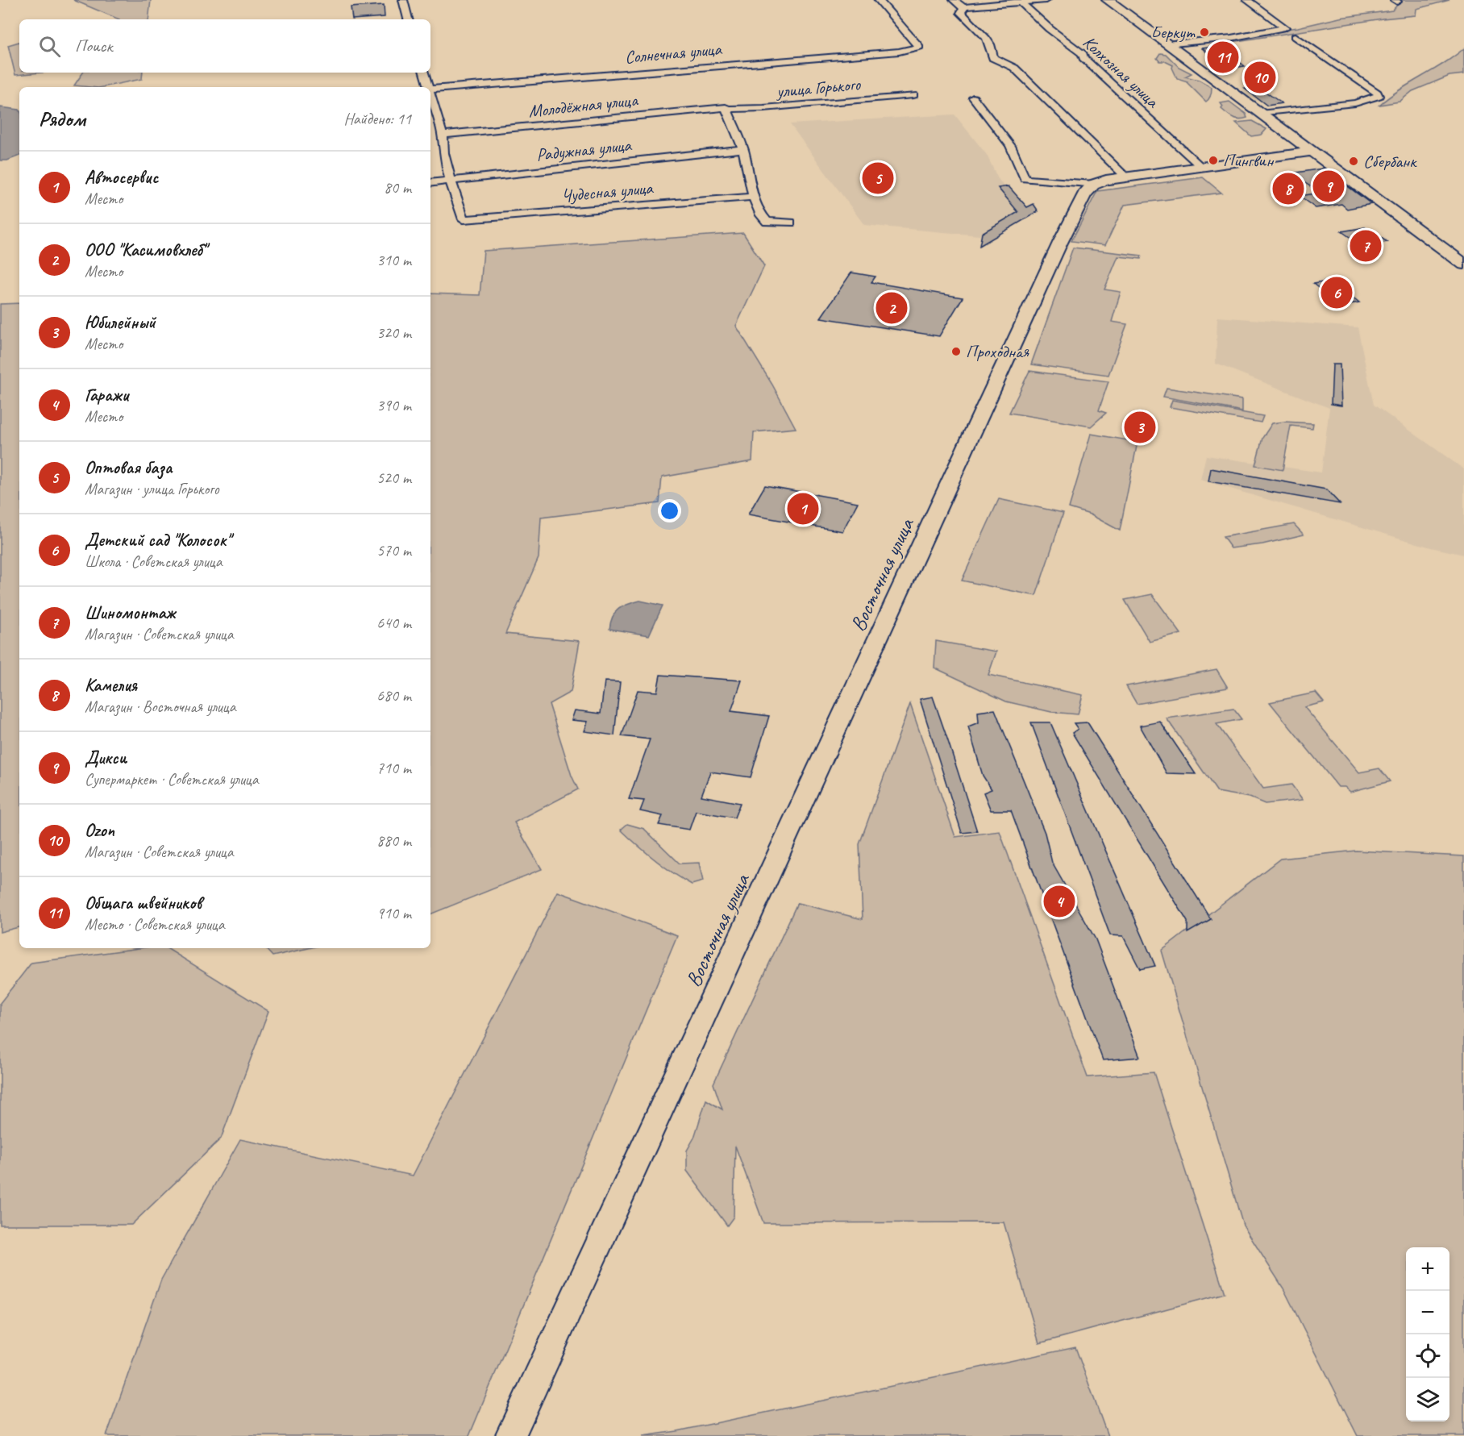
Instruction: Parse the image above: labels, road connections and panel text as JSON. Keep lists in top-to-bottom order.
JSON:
{
  "streets": {
    "main road": ["Восточная улица"],
    "street": [
      "Солнечная улица",
      "Колхозная улица",
      "улица Горького",
      "Молодёжная улица",
      "Радужная улица",
      "Чудесная улица"
    ]
  },
  "crossings": [
    ["улица Горького", "Молодёжная улица"],
    ["Радужная улица", "Чудесная улица"]
  ],
  "places": [
    "Беркут",
    "Пингвин",
    "Сбербанк",
    "Проходная"
  ],
  "page": {
    "search": "Поиск",
    "pins": [
      "11",
      "10",
      "5",
      "9",
      "8",
      "7",
      "6",
      "2",
      "3",
      "1",
      "4"
    ],
    "heading": ["Рядом", "Найдено: 11"],
    "list": [
      {
        "mark": "1",
        "name": "Автосервис",
        "note": "Место",
        "value": "80 m"
      },
      {
        "mark": "2",
        "name": "ООО \"Касимовхлеб\"",
        "note": "Место",
        "value": "310 m"
      },
      {
        "mark": "3",
        "name": "Юбилейный",
        "note": "Место",
        "value": "320 m"
      },
      {
        "mark": "4",
        "name": "Гаражи",
        "note": "Место",
        "value": "390 m"
      },
      {
        "mark": "5",
        "name": "Оптовая база",
        "note": "Магазин · улица Горького",
        "value": "520 m"
      },
      {
        "mark": "6",
        "name": "Детский сад \"Колосок\"",
        "note": "Школа · Советская улица",
        "value": "570 m"
      },
      {
        "mark": "7",
        "name": "Шиномонтаж",
        "note": "Магазин · Советская улица",
        "value": "640 m"
      },
      {
        "mark": "8",
        "name": "Камелия",
        "note": "Магазин · Восточная улица",
        "value": "680 m"
      },
      {
        "mark": "9",
        "name": "Дикси",
        "note": "Супермаркет · Советская улица",
        "value": "710 m"
      },
      {
        "mark": "10",
        "name": "Ozon",
        "note": "Магазин · Советская улица",
        "value": "880 m"
      },
      {
        "mark": "11",
        "name": "Общага швейников",
        "note": "Место · Советская улица",
        "value": "910 m"
      }
    ],
    "map_buttons": ["+", "−"]
  }
}
